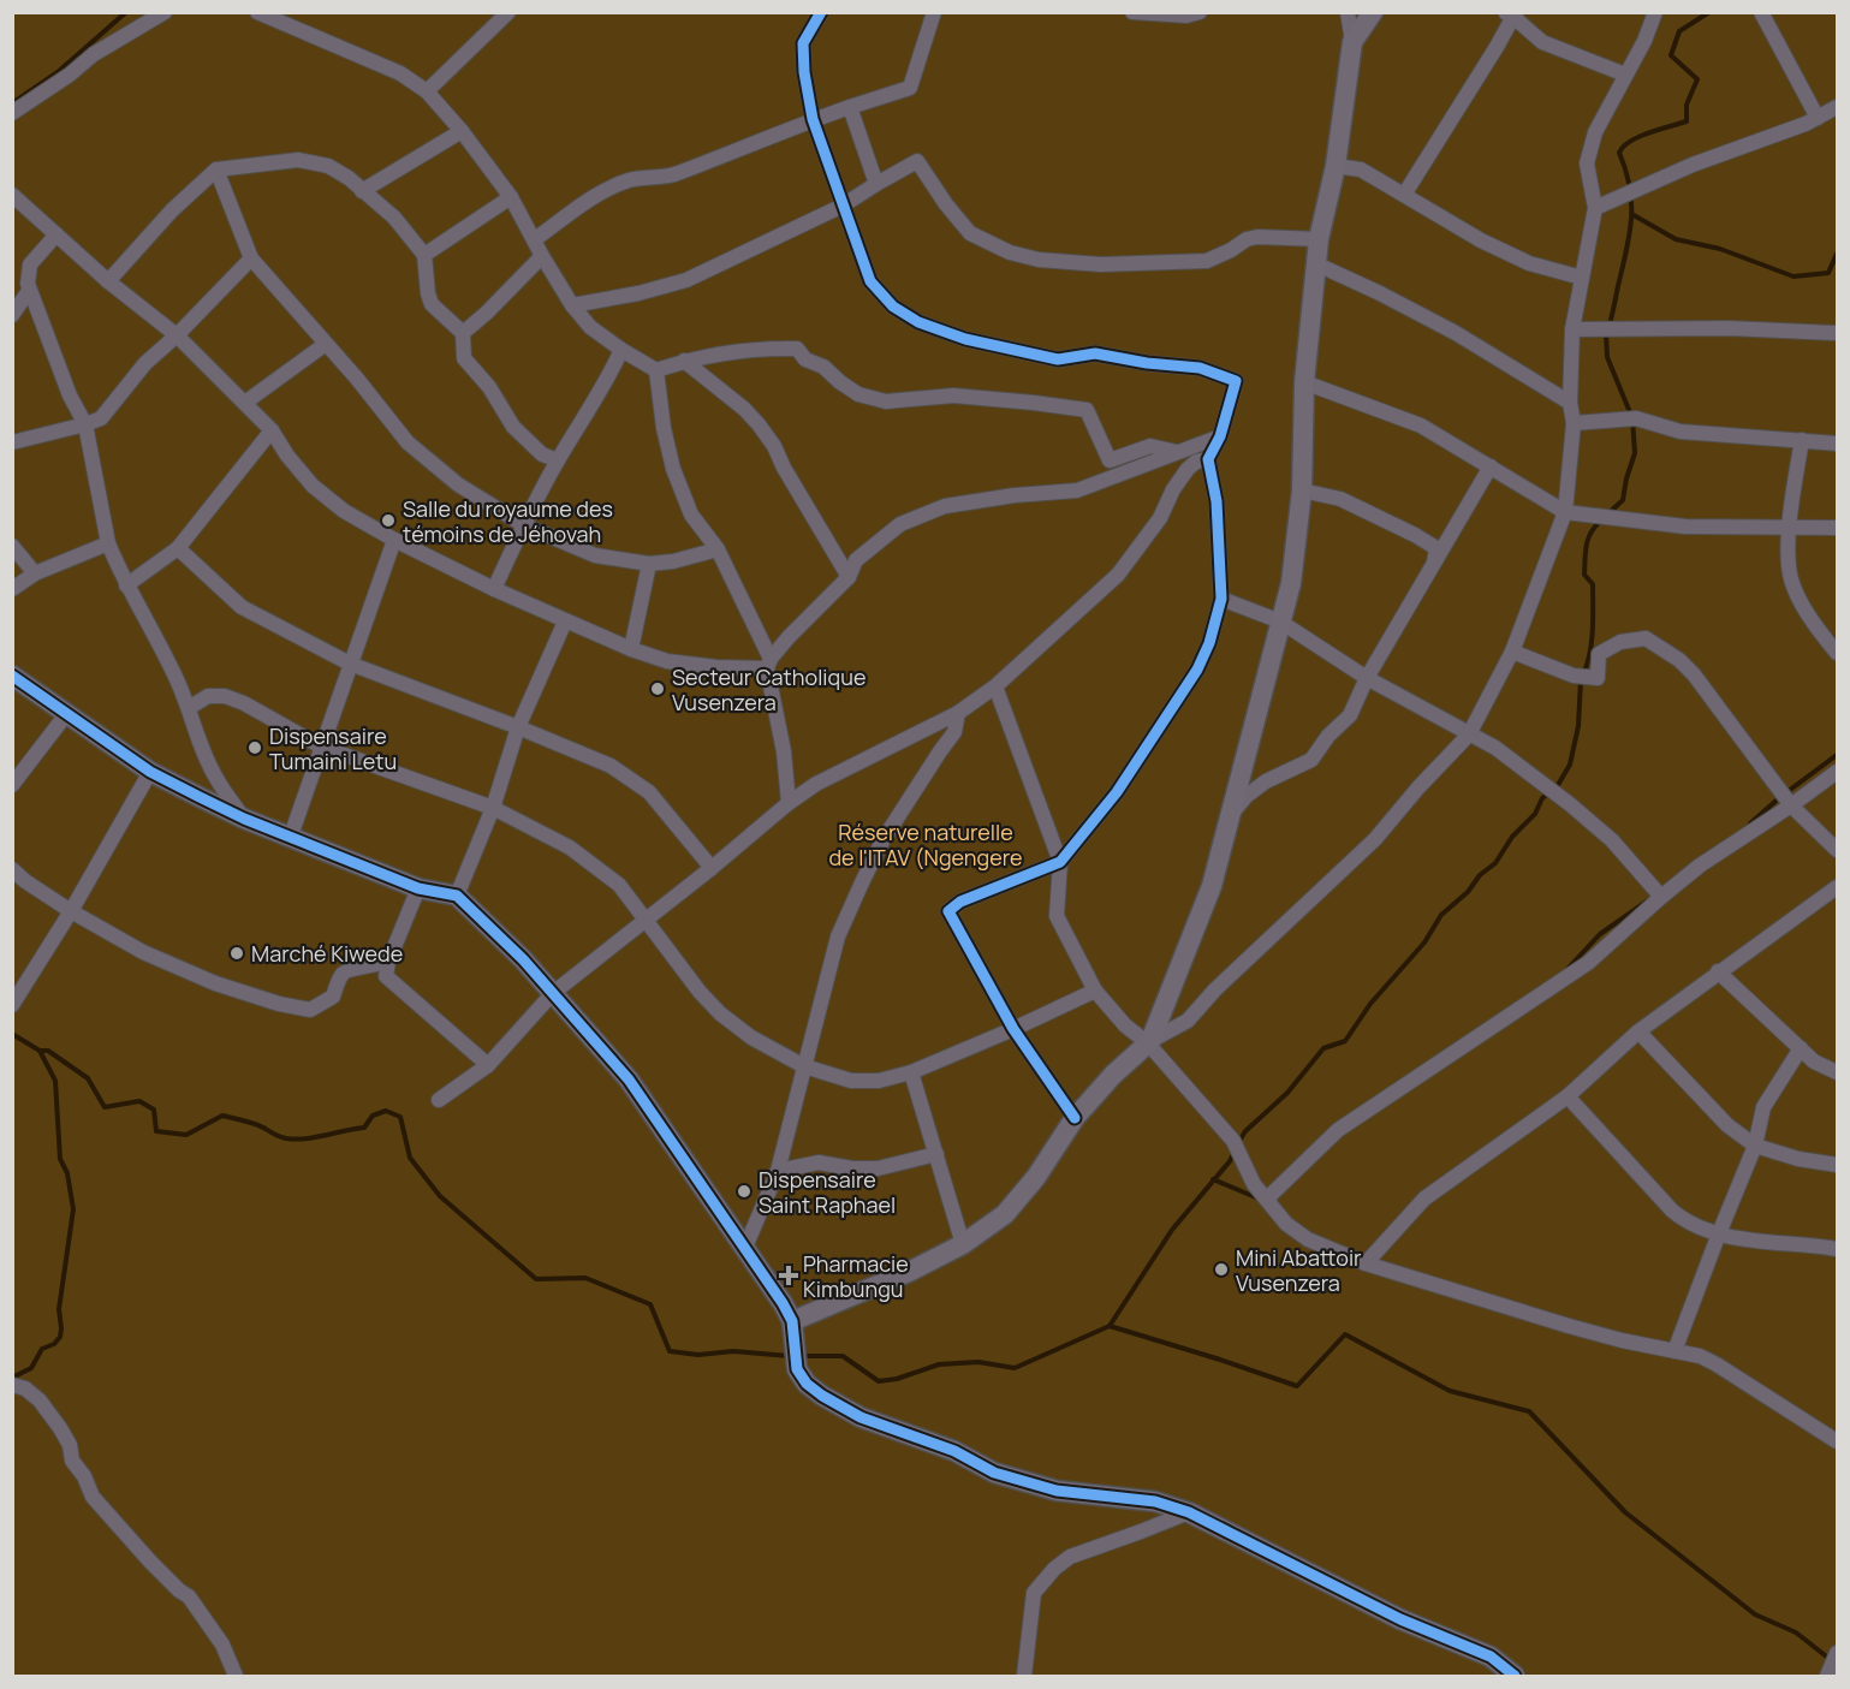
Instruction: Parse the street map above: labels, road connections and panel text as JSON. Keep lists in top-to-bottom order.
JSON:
{
  "parks": ["Réserve naturelle de l'ITAV (Ngengere"],
  "places": {
    "other": [
      "Salle du royaume des témoins de Jéhovah",
      "Secteur Catholique Vusenzera",
      "Dispensaire Tumaini Letu",
      "Marché Kiwede",
      "Dispensaire Saint Raphael",
      "Mini Abattoir Vusenzera"
    ],
    "health": ["Pharmacie Kimbungu"]
  }
}
